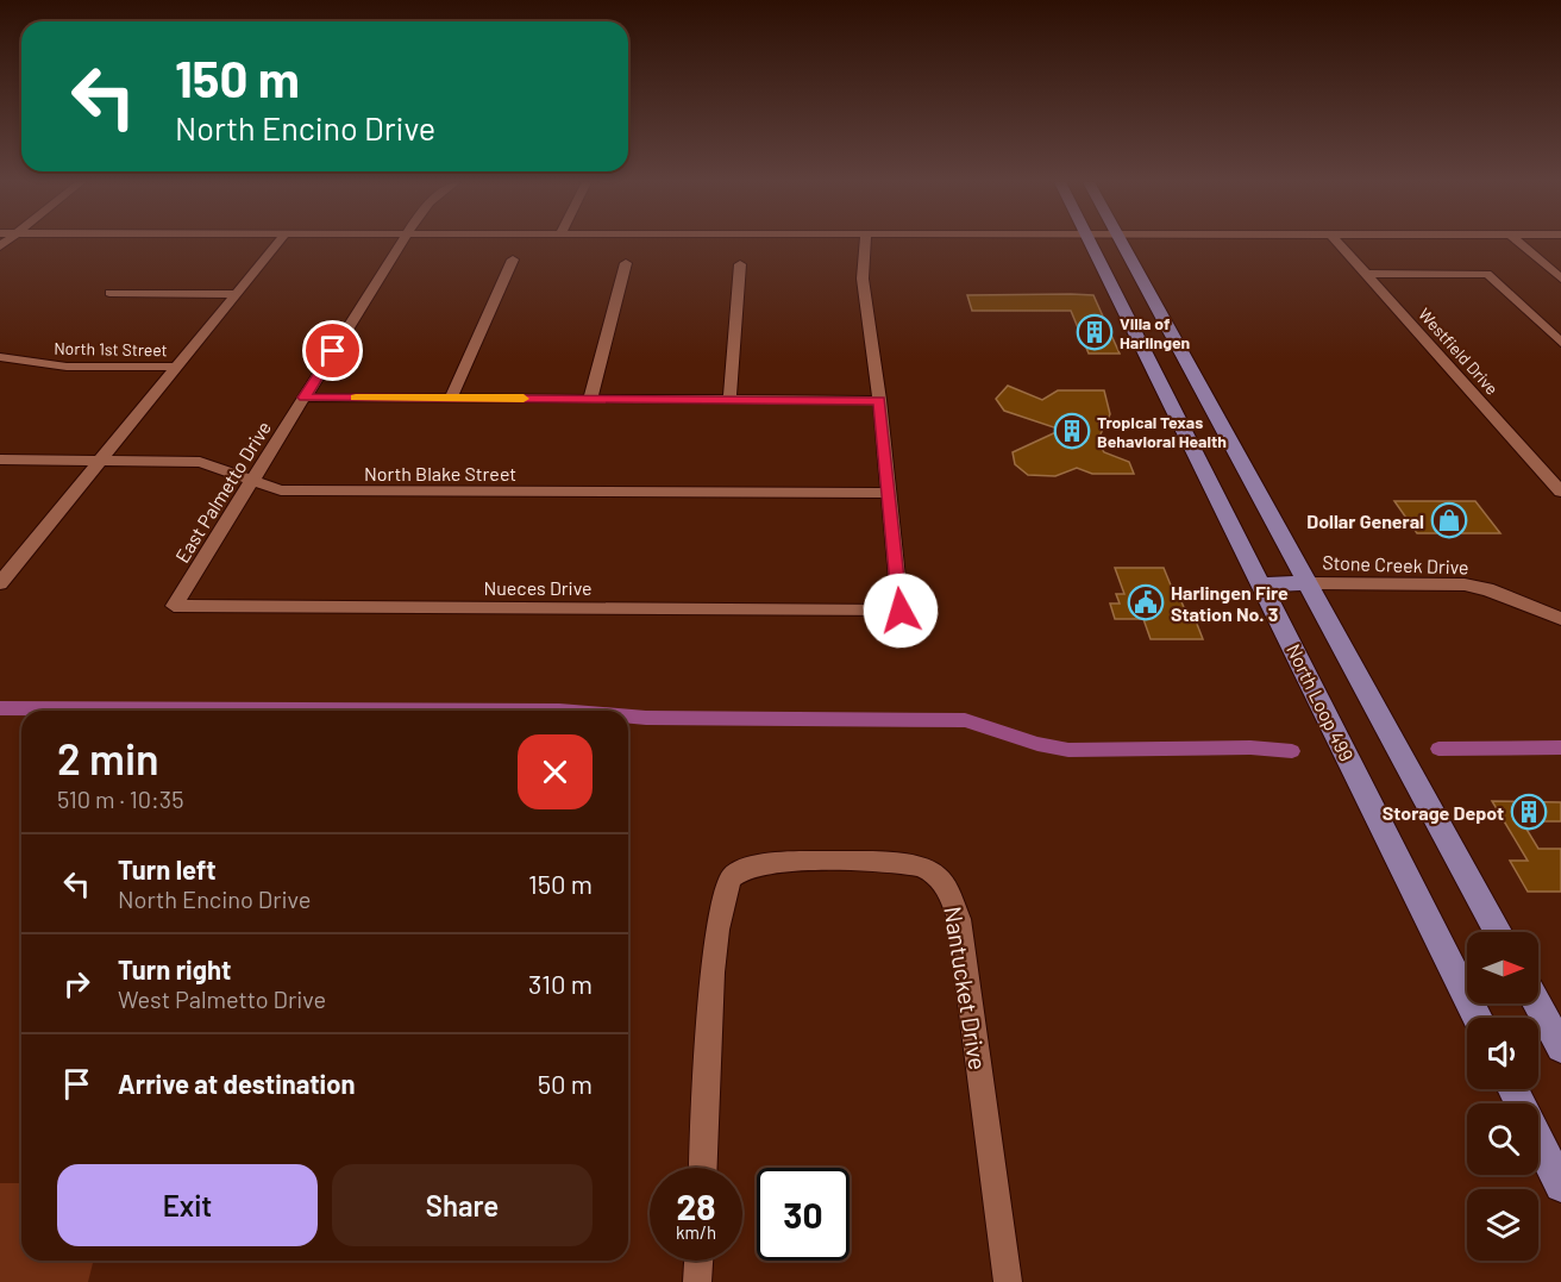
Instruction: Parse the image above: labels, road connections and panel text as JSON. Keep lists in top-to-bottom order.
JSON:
{
  "streets": {
    "main road": ["North Loop 499"],
    "street": [
      "North 1st Street",
      "Westfield Drive",
      "North Blake Street",
      "East Palmetto Drive",
      "Stone Creek Drive",
      "Nueces Drive",
      "Nantucket Drive"
    ]
  },
  "crossings": [
    ["North Blake Street", "East Palmetto Drive"],
    ["North Blake Street", "Nueces Drive"],
    ["East Palmetto Drive", "Nueces Drive"]
  ],
  "places": {
    "building": ["Villa of Harlingen", "Tropical Texas Behavioral Health", "Storage Depot"],
    "shop": ["Dollar General"],
    "public building": ["Harlingen Fire Station No. 3"]
  },
  "north": "right",
  "page": {
    "turn": ["150 m", "North Encino Drive"],
    "heading": ["2 min", "510 m · 10:35"],
    "list": [
      {
        "name": "Turn left",
        "note": "North Encino Drive",
        "value": "150 m"
      },
      {
        "name": "Turn right",
        "note": "West Palmetto Drive",
        "value": "310 m"
      },
      {
        "name": "Arrive at destination",
        "value": "50 m"
      }
    ],
    "buttons": ["Exit", "Share"],
    "speed": "28 km/h",
    "limit": "30"
  }
}
